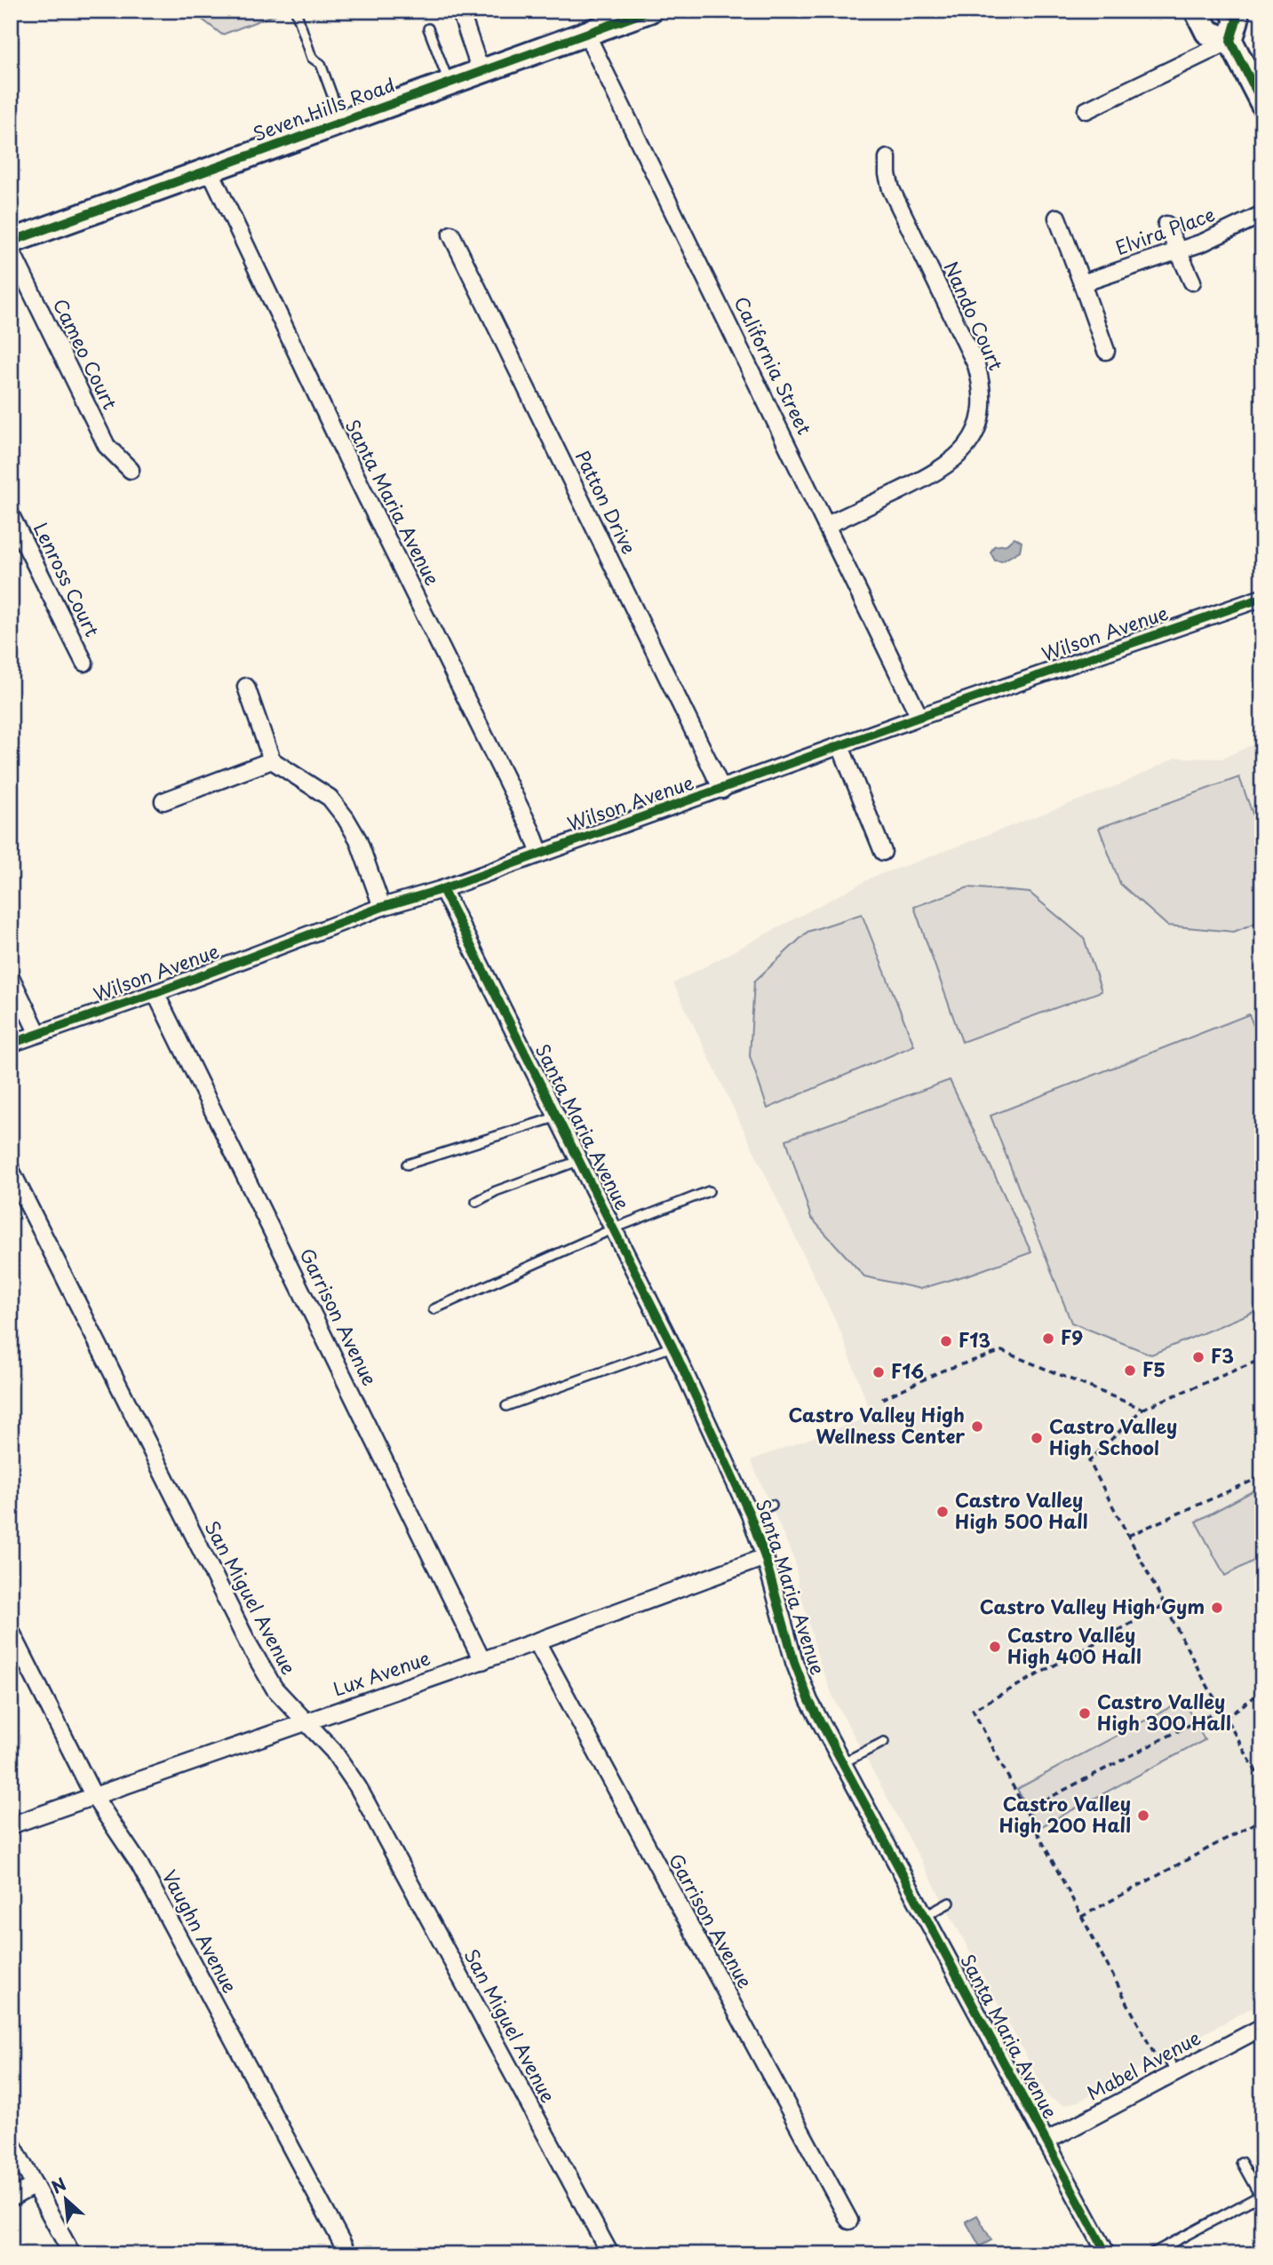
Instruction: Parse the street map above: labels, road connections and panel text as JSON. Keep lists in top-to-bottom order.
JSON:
{
  "streets": {
    "street": [
      "Seven Hills Road",
      "Elvira Place",
      "Nando Court",
      "Cameo Court",
      "California Street",
      "Santa Maria Avenue",
      "Patton Drive",
      "Lenross Court",
      "Wilson Avenue",
      "Garrison Avenue",
      "San Miguel Avenue",
      "Lux Avenue",
      "Vaughn Avenue",
      "Mabel Avenue"
    ]
  },
  "crossings": [
    ["Seven Hills Road", "California Street"],
    ["Seven Hills Road", "Santa Maria Avenue"],
    ["Nando Court", "California Street"],
    ["California Street", "Wilson Avenue"],
    ["Santa Maria Avenue", "Wilson Avenue"],
    ["Santa Maria Avenue", "Lux Avenue"],
    ["Santa Maria Avenue", "Mabel Avenue"],
    ["Patton Drive", "Wilson Avenue"],
    ["Wilson Avenue", "Garrison Avenue"],
    ["Garrison Avenue", "Lux Avenue"],
    ["San Miguel Avenue", "Lux Avenue"],
    ["Lux Avenue", "Vaughn Avenue"]
  ],
  "places": [
    "F9",
    "F13",
    "F3",
    "F5",
    "F16",
    "Castro Valley High Wellness Center",
    "Castro Valley High School",
    "Castro Valley High 500 Hall",
    "Castro Valley High Gym",
    "Castro Valley High 400 Hall",
    "Castro Valley High 300 Hall",
    "Castro Valley High 200 Hall"
  ],
  "north": "top left"
}
